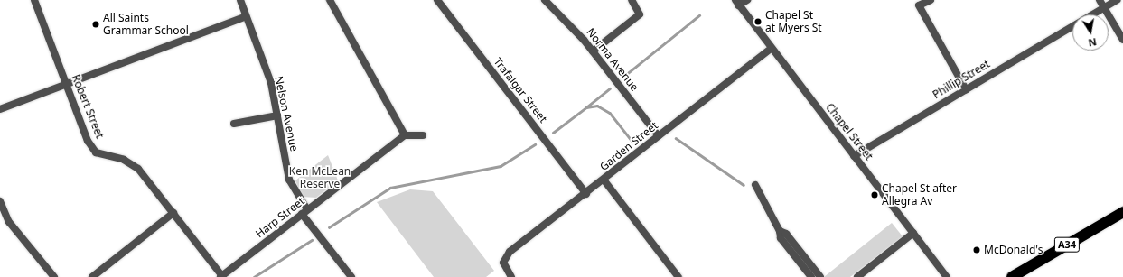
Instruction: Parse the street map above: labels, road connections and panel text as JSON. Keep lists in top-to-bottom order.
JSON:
{
  "streets": {
    "highway": ["A34"],
    "street": [
      "Norma Avenue",
      "Phillip Street",
      "Trafalgar Street",
      "Robert Street",
      "Nelson Avenue",
      "Chapel Street",
      "Garden Street",
      "Harp Street"
    ]
  },
  "crossings": [
    ["Norma Avenue", "Garden Street"],
    ["Phillip Street", "Chapel Street"],
    ["Trafalgar Street", "Garden Street"],
    ["Robert Street", "Harp Street"],
    ["Nelson Avenue", "Harp Street"],
    ["Chapel Street", "Garden Street"]
  ],
  "parks": ["Ken McLean Reserve"],
  "places": [
    "Chapel St at Myers St",
    "All Saints Grammar School",
    "Chapel St after Allegra Av",
    "McDonald's"
  ],
  "north": "bottom"
}
